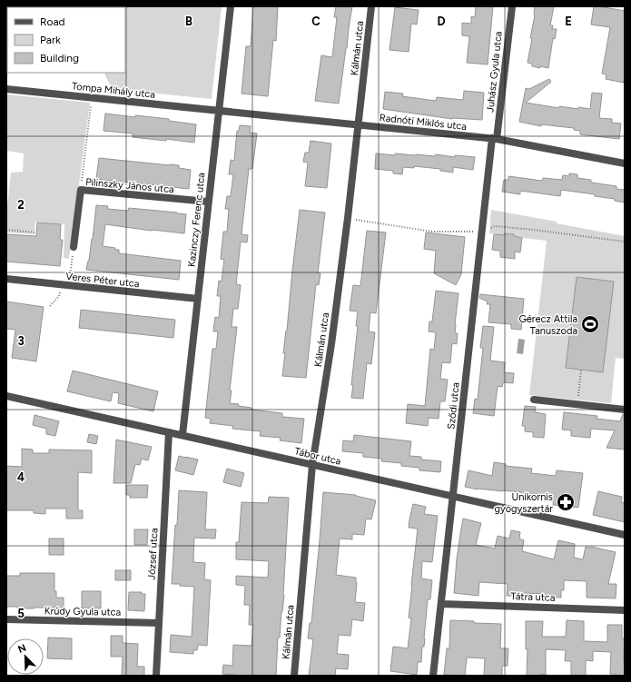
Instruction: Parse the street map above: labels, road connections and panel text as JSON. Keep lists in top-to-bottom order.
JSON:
{
  "streets": {
    "street": [
      "Kálmán utca",
      "Juhász Gyula utca",
      "Tompa Mihály utca",
      "Radnóti Miklós utca",
      "Pilinszky János utca",
      "Kazinczy Ferenc utca",
      "Veres Péter utca",
      "Sződi utca",
      "Tábor utca",
      "József utca",
      "Tátra utca",
      "Krúdy Gyula utca"
    ]
  },
  "crossings": [
    ["Kálmán utca", "Radnóti Miklós utca"],
    ["Kálmán utca", "Tábor utca"],
    ["Juhász Gyula utca", "Radnóti Miklós utca"],
    ["Juhász Gyula utca", "Sződi utca"],
    ["Tompa Mihály utca", "Radnóti Miklós utca"],
    ["Tompa Mihály utca", "Kazinczy Ferenc utca"],
    ["Radnóti Miklós utca", "Kazinczy Ferenc utca"],
    ["Radnóti Miklós utca", "Sződi utca"],
    ["Pilinszky János utca", "Kazinczy Ferenc utca"],
    ["Kazinczy Ferenc utca", "Veres Péter utca"],
    ["Kazinczy Ferenc utca", "Tábor utca"],
    ["Sződi utca", "Tábor utca"],
    ["Sződi utca", "Tátra utca"],
    ["Tábor utca", "József utca"],
    ["József utca", "Krúdy Gyula utca"]
  ],
  "places": {
    "sports": ["Gérecz Attila Tanuszoda"],
    "pharmacy": ["Unikornis gyógyszertár"]
  },
  "legend": ["Road", "Park", "Building"],
  "north": "top left",
  "grid": {
    "columns": [
      "B",
      "C",
      "D",
      "E"
    ],
    "rows": [
      "2",
      "3",
      "4",
      "5"
    ]
  }
}
